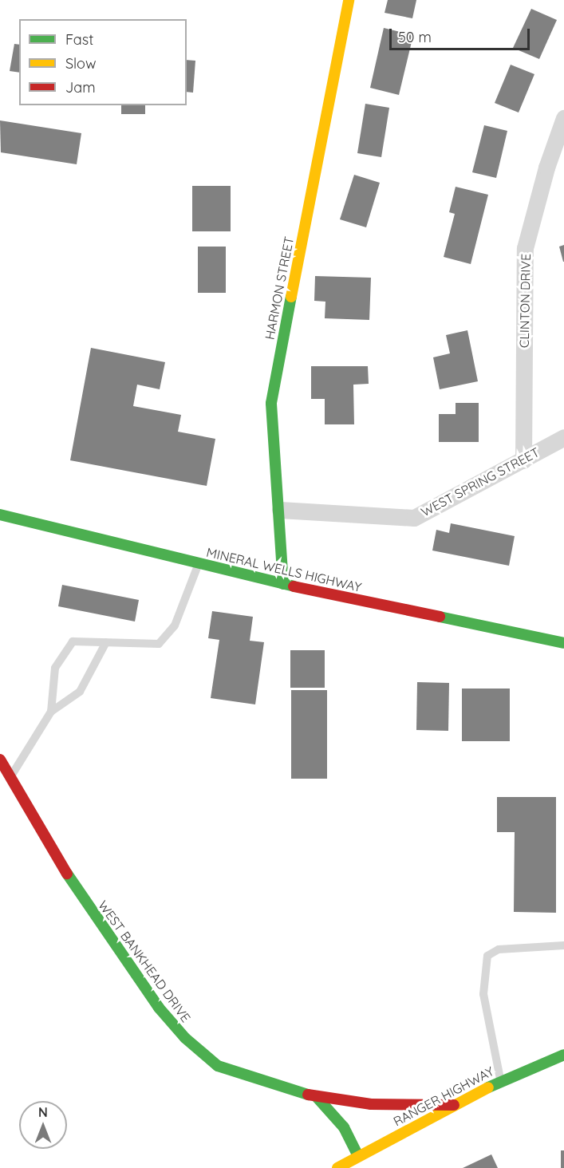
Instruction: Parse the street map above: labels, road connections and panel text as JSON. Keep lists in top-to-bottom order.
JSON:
{
  "streets": {
    "street": [
      "HARMON STREET",
      "CLINTON DRIVE",
      "WEST SPRING STREET",
      "MINERAL WELLS HIGHWAY",
      "WEST BANKHEAD DRIVE",
      "RANGER HIGHWAY"
    ]
  },
  "crossings": [
    ["HARMON STREET", "WEST SPRING STREET"],
    ["HARMON STREET", "MINERAL WELLS HIGHWAY"],
    ["CLINTON DRIVE", "WEST SPRING STREET"],
    ["WEST BANKHEAD DRIVE", "RANGER HIGHWAY"]
  ],
  "legend": ["Fast", "Slow", "Jam"],
  "scale_bar": "50 m",
  "north": "top"
}
